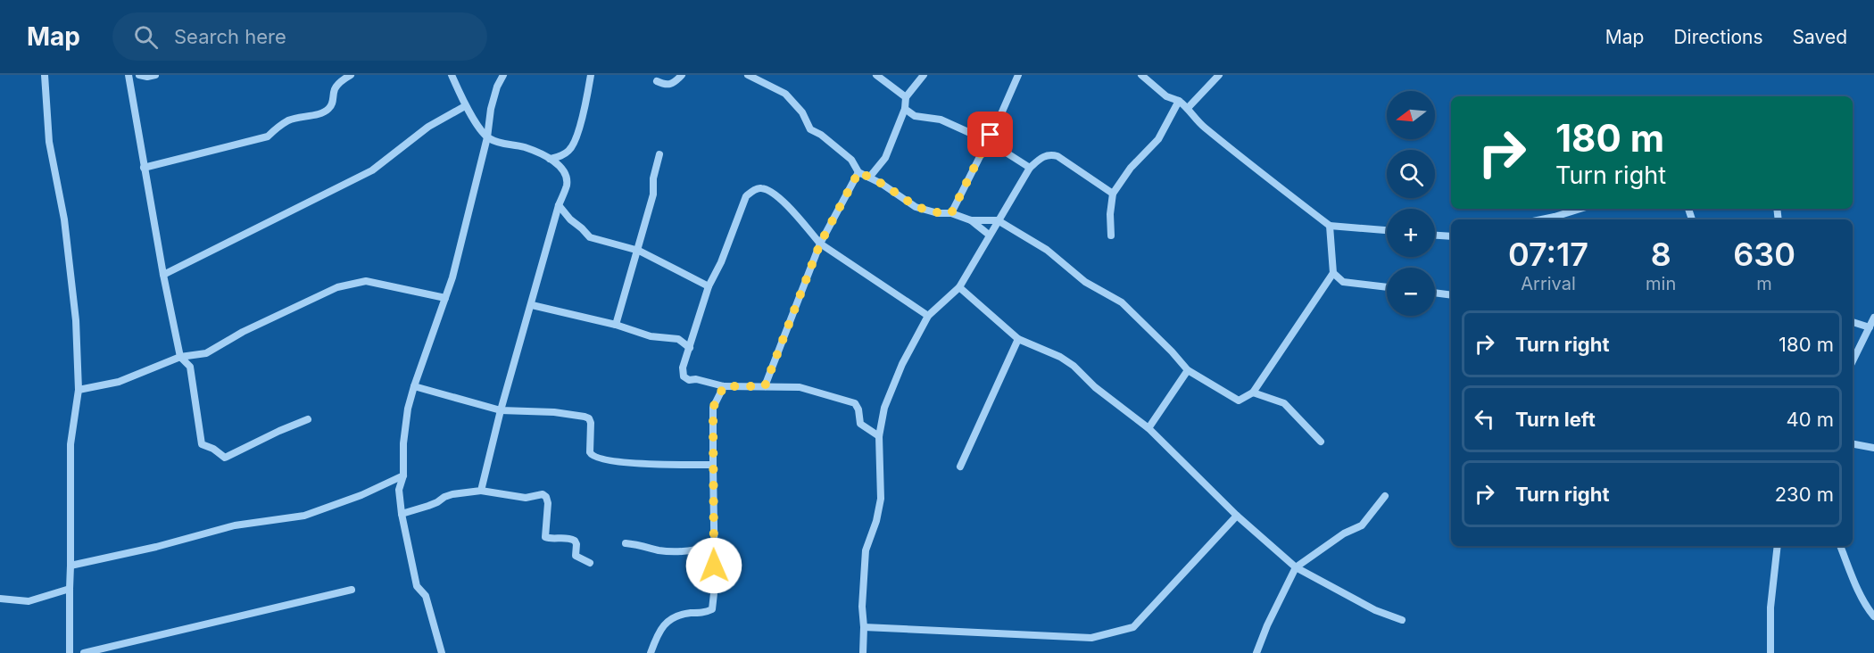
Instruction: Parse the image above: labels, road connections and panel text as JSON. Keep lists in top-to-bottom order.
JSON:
{
  "north": "left",
  "page": {
    "header": "Map",
    "search": "Search here",
    "nav": ["Map", "Directions", "Saved"],
    "map_buttons": ["+", "−"],
    "turn": ["180 m", "Turn right"],
    "eta": [
      "07:17",
      "Arrival",
      "8",
      "min",
      "630",
      "m"
    ],
    "list": [
      {
        "name": "Turn right",
        "value": "180 m"
      },
      {
        "name": "Turn left",
        "value": "40 m"
      },
      {
        "name": "Turn right",
        "value": "230 m"
      }
    ]
  }
}
